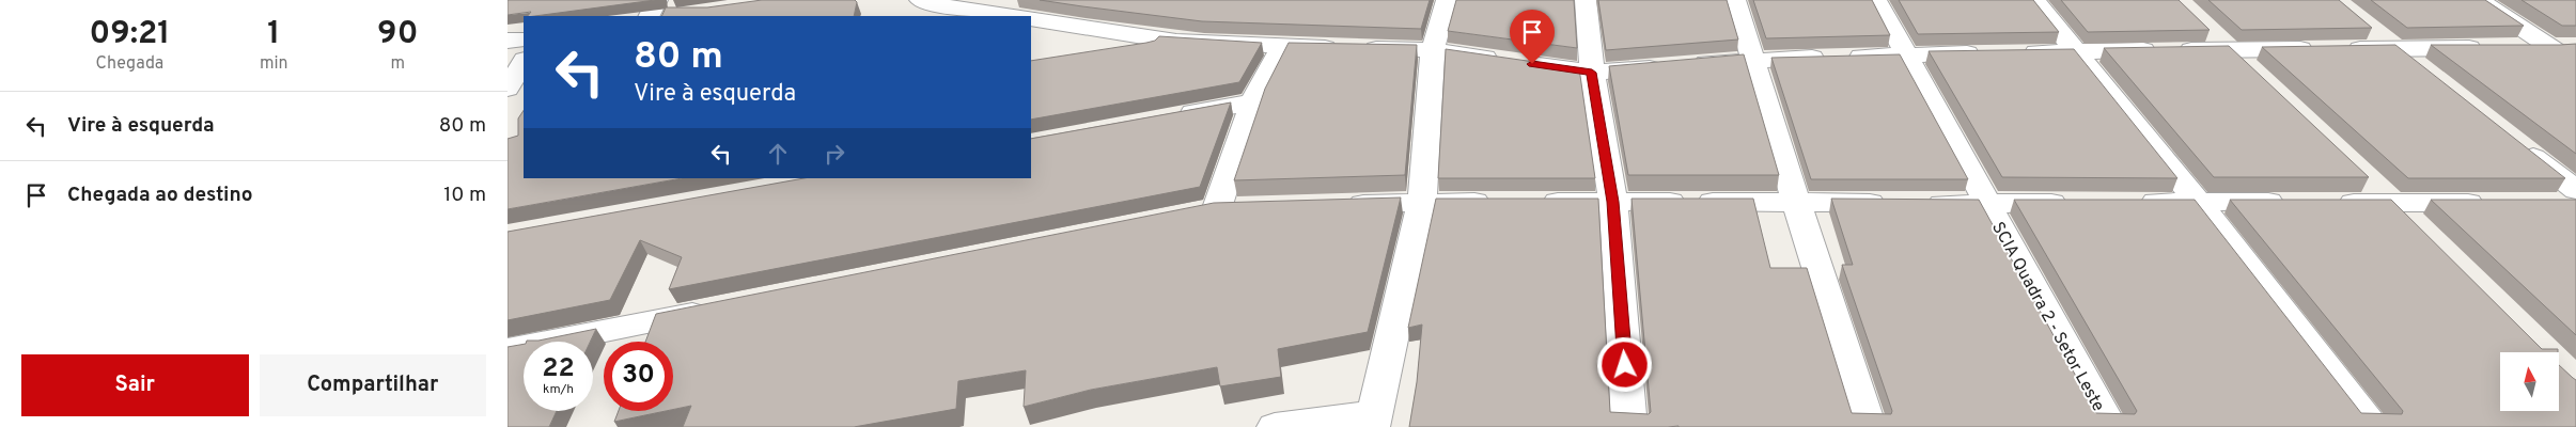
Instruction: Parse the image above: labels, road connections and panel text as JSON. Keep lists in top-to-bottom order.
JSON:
{
  "streets": {
    "street": ["SCIA Quadra 2 - Setor Leste"]
  },
  "north": "top",
  "page": {
    "eta": [
      "09:21",
      "Chegada",
      "1",
      "min",
      "90",
      "m"
    ],
    "turn": ["80 m", "Vire à esquerda"],
    "list": [
      {
        "name": "Vire à esquerda",
        "value": "80 m"
      },
      {
        "name": "Chegada ao destino",
        "value": "10 m"
      }
    ],
    "speed": "22 km/h",
    "limit": "30",
    "buttons": ["Sair", "Compartilhar"]
  }
}
